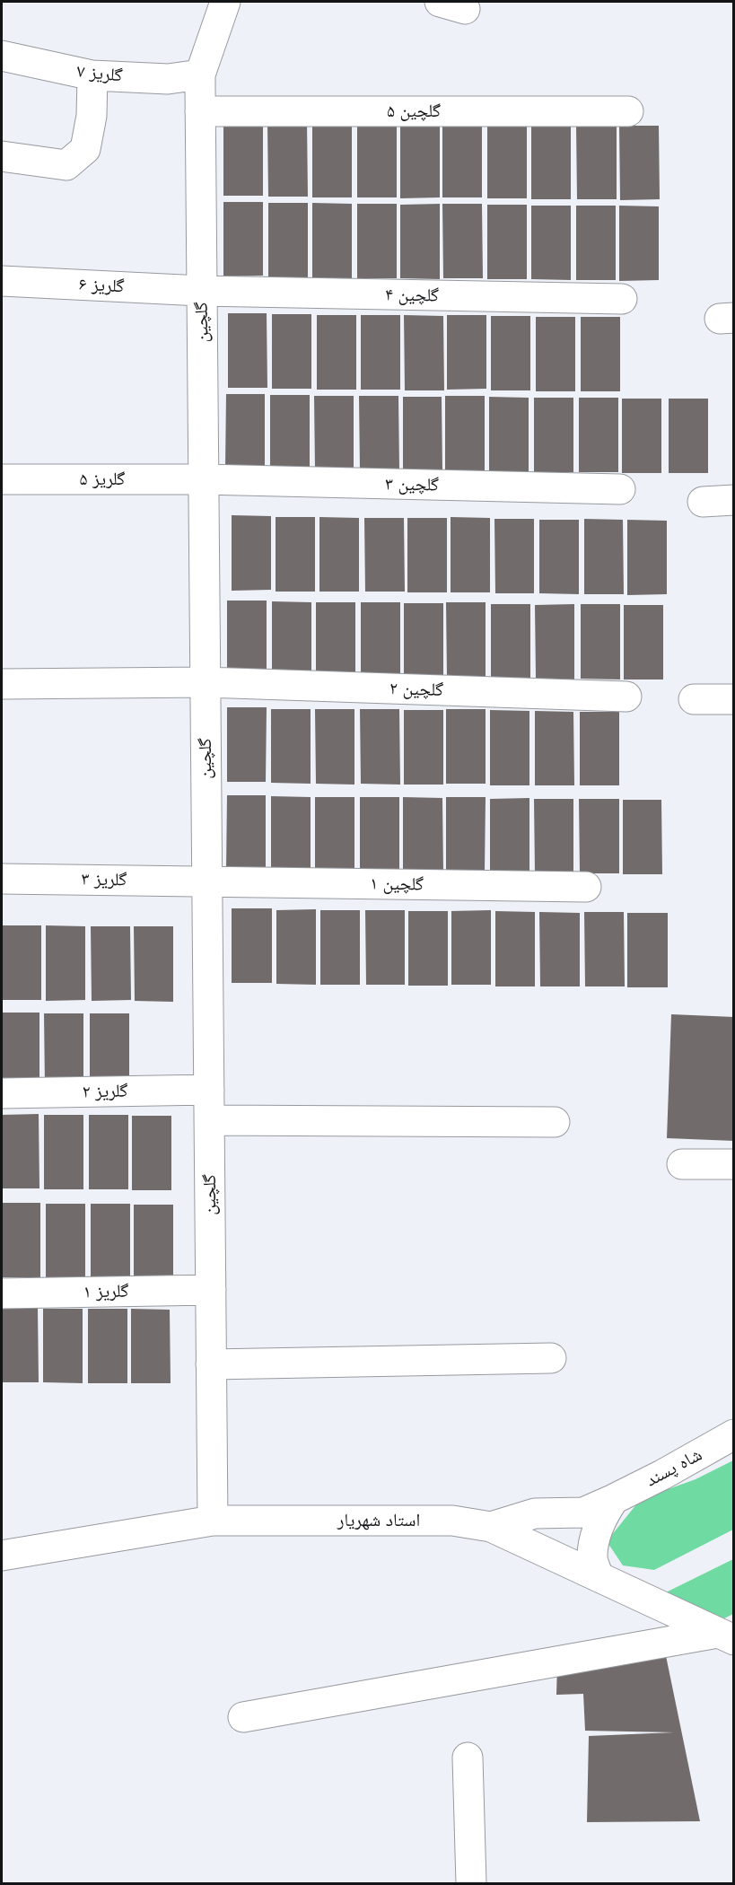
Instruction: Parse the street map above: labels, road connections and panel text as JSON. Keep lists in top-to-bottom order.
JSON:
{
  "streets": {
    "street": [
      "گلریز ۷",
      "گلچین ۵",
      "گلریز ۶",
      "گلچین ۴",
      "گلچین",
      "گلریز ۵",
      "گلچین ۳",
      "گلچین ۲",
      "گلریز ۳",
      "گلچین ۱",
      "گلریز ۲",
      "گلریز ۱",
      "شاه پسند",
      "استاد شهریار"
    ]
  },
  "crossings": [
    ["گلریز ۷", "گلچین"],
    ["گلچین ۵", "گلچین"],
    ["گلریز ۶", "گلچین ۴"],
    ["گلریز ۶", "گلچین"],
    ["گلچین ۴", "گلچین"],
    ["گلچین", "گلریز ۵"],
    ["گلچین", "گلچین ۳"],
    ["گلچین", "گلچین ۲"],
    ["گلچین", "گلریز ۳"],
    ["گلچین", "گلچین ۱"],
    ["گلچین", "گلریز ۲"],
    ["گلچین", "گلریز ۱"],
    ["گلچین", "استاد شهریار"],
    ["گلریز ۵", "گلچین ۳"],
    ["گلریز ۳", "گلچین ۱"],
    ["شاه پسند", "استاد شهریار"]
  ]
}
